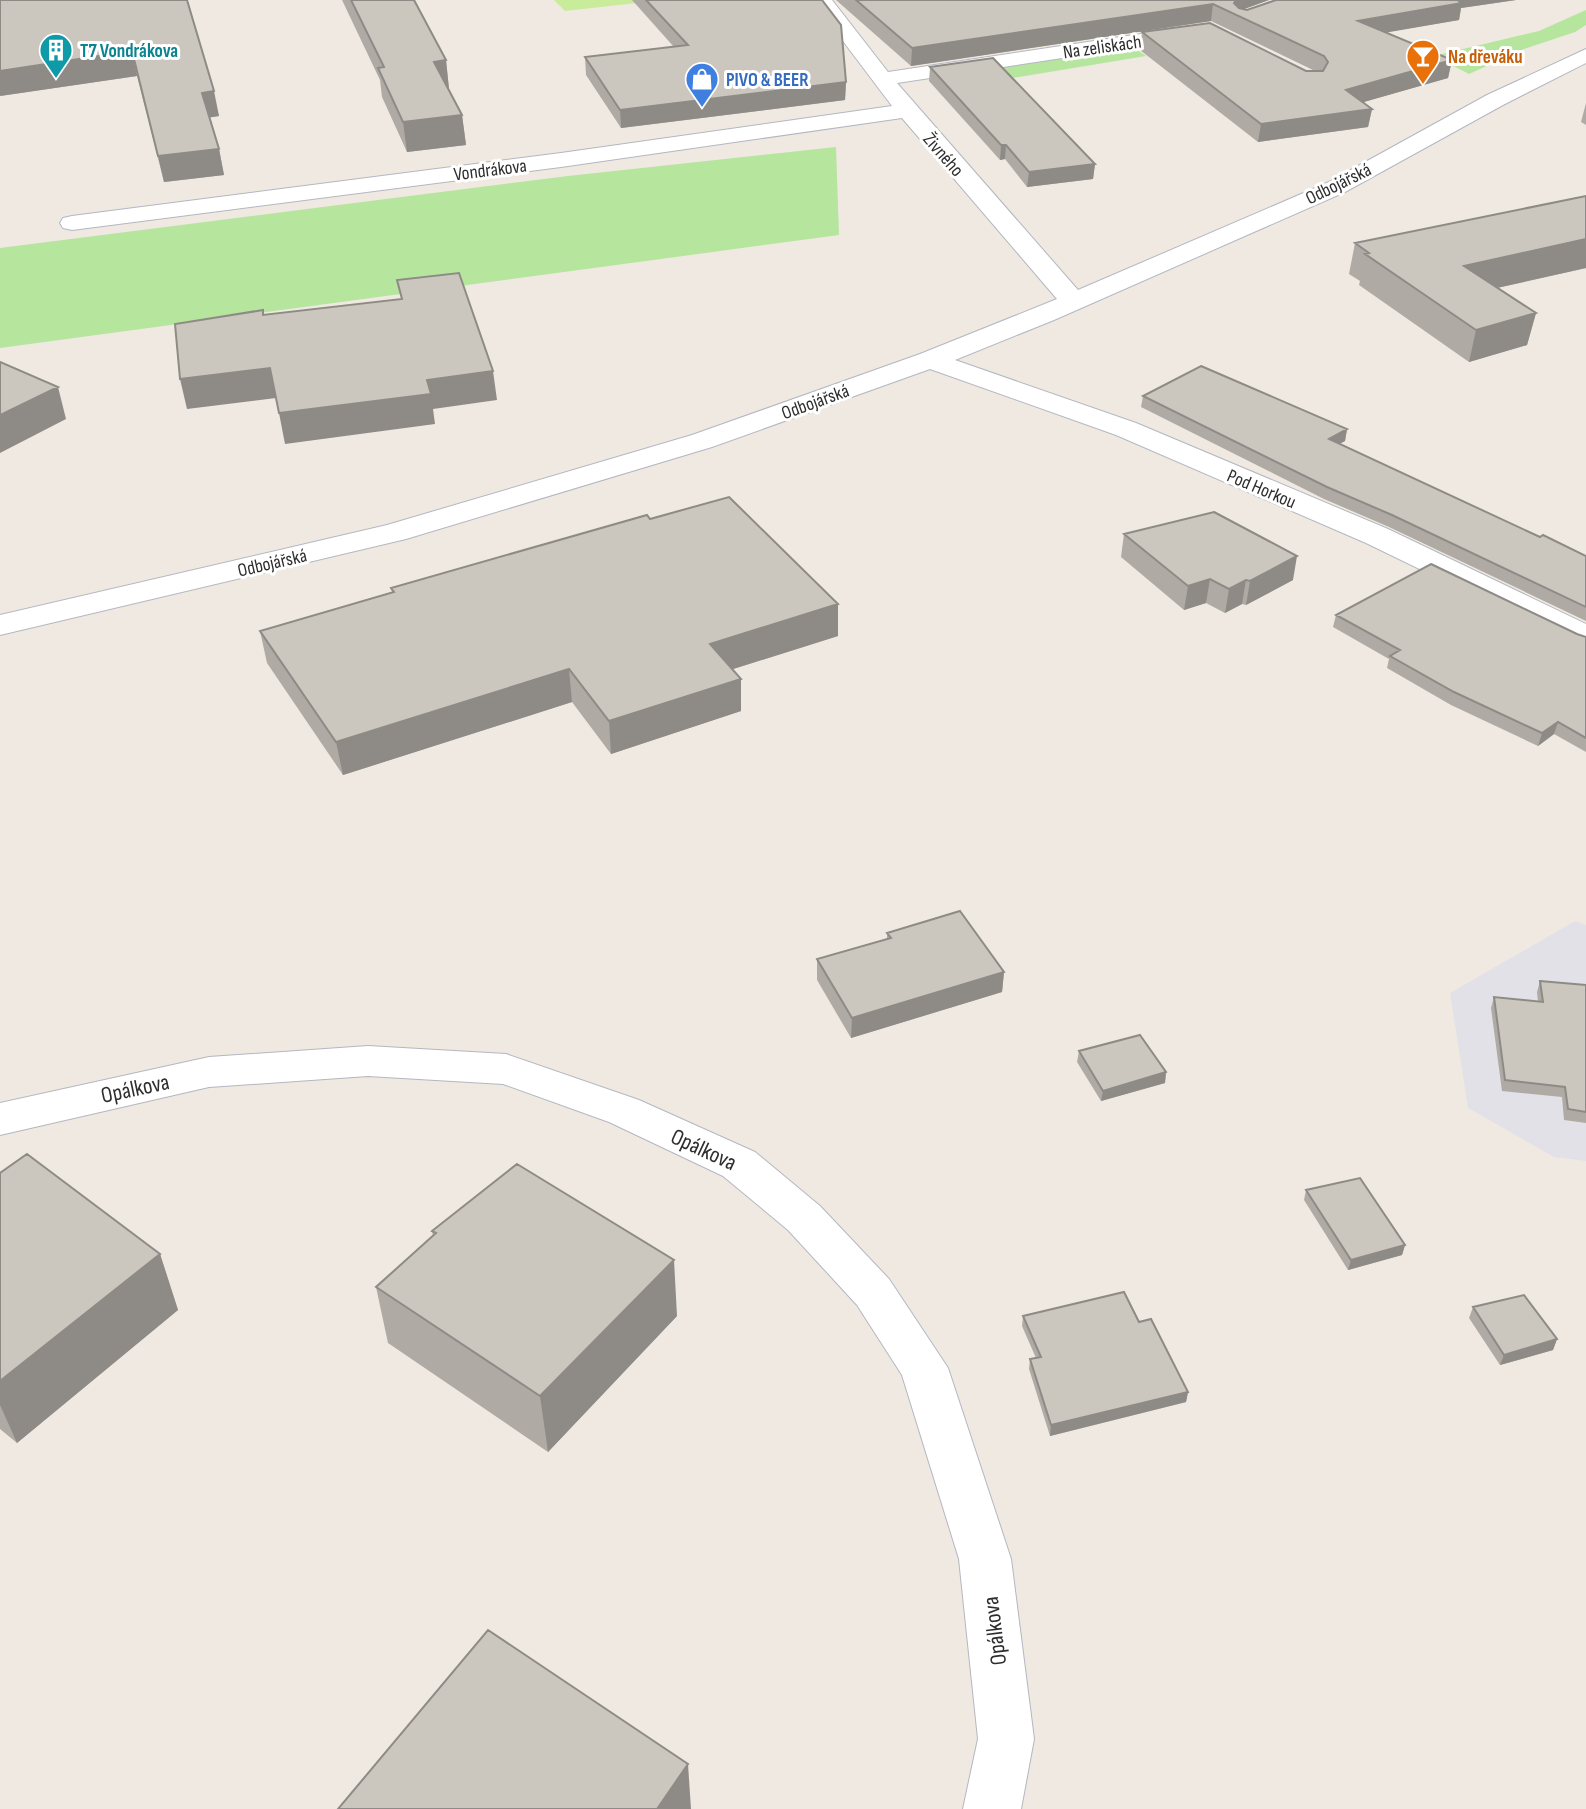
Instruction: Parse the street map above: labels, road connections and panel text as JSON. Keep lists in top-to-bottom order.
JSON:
{
  "streets": {
    "street": [
      "Na zeliskách",
      "Živného",
      "Vondrákova",
      "Odbojářská",
      "Pod Horkou",
      "Opálkova"
    ]
  },
  "crossings": [
    ["Na zeliskách", "Živného"],
    ["Živného", "Vondrákova"],
    ["Živného", "Odbojářská"],
    ["Odbojářská", "Pod Horkou"]
  ],
  "places": {
    "building": ["T7 Vondrákova"],
    "bar": ["Na dřeváku"],
    "shop": ["PIVO & BEER"]
  }
}
